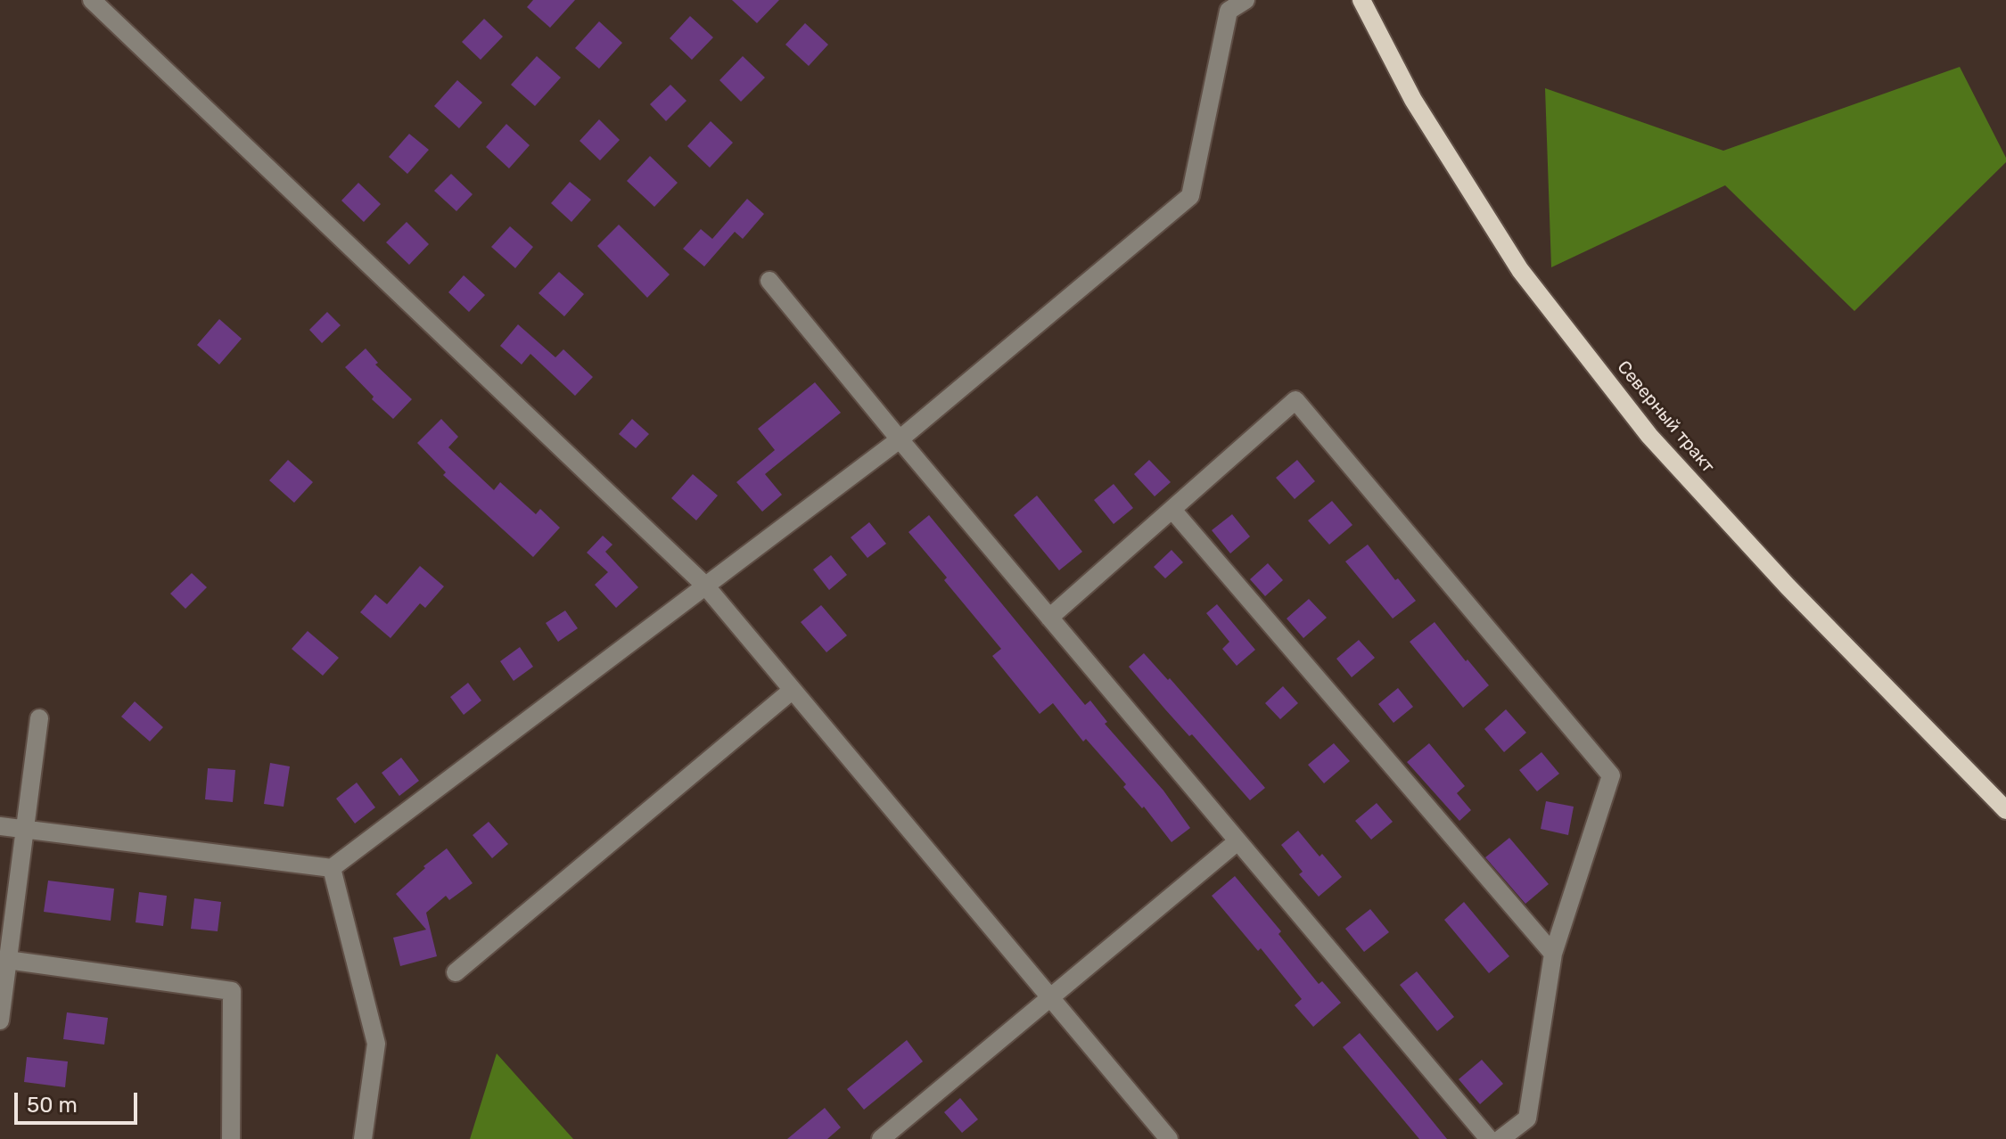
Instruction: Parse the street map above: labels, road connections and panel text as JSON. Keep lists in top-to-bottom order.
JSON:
{
  "streets": {
    "main road": ["Северный тракт"]
  },
  "scale_bar": "50 m"
}
